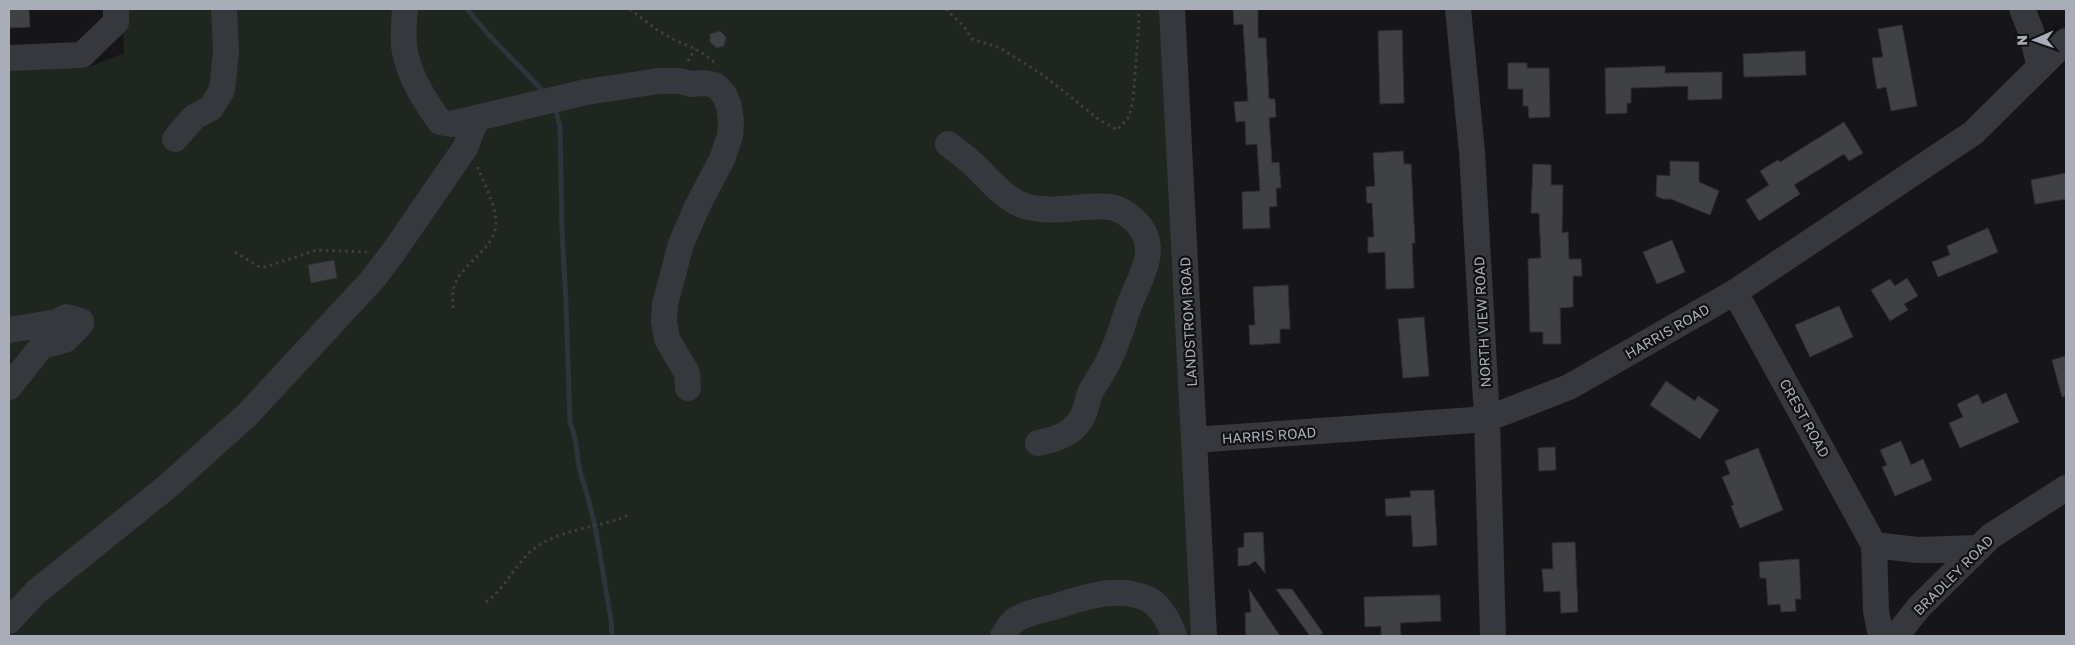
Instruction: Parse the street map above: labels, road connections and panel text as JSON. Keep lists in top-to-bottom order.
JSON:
{
  "streets": {
    "street": [
      "LANDSTROM ROAD",
      "NORTH VIEW ROAD",
      "HARRIS ROAD",
      "CREST ROAD",
      "BRADLEY ROAD"
    ]
  },
  "crossings": [
    ["LANDSTROM ROAD", "HARRIS ROAD"],
    ["NORTH VIEW ROAD", "HARRIS ROAD"],
    ["HARRIS ROAD", "CREST ROAD"]
  ],
  "north": "left"
}
